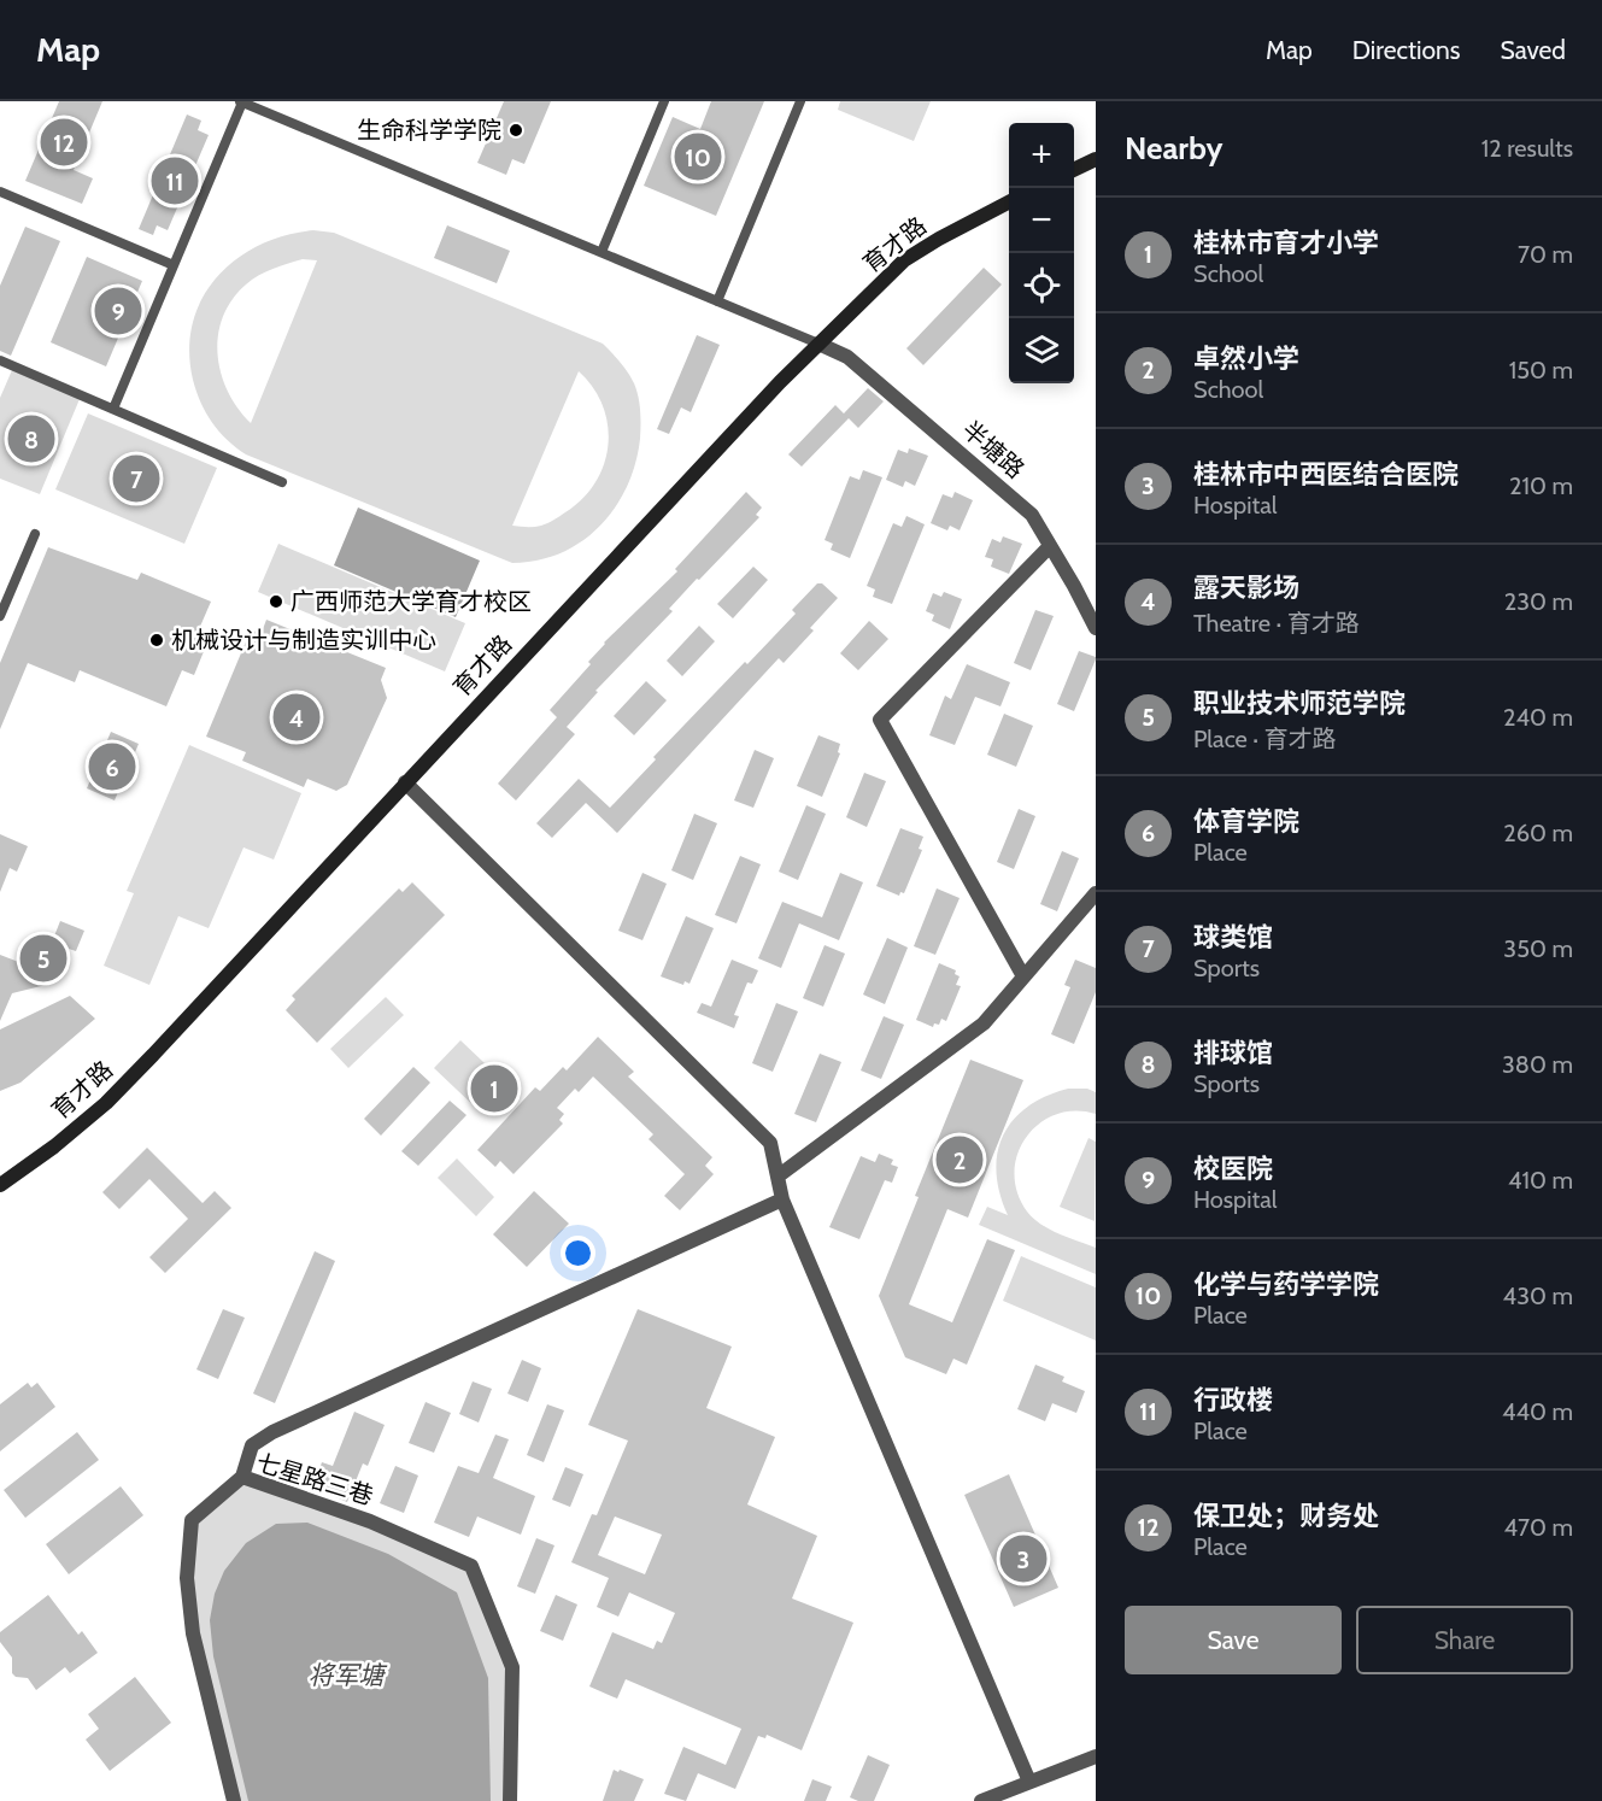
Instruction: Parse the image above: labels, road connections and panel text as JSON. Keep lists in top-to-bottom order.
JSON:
{
  "streets": {
    "main road": ["育才路"],
    "street": ["半塘路", "七星路三巷"]
  },
  "crossings": [
    ["育才路", "半塘路"]
  ],
  "water": ["将军塘"],
  "places": ["生命科学学院", "广西师范大学育才校区", "机械设计与制造实训中心"],
  "page": {
    "header": "Map",
    "nav": ["Map", "Directions", "Saved"],
    "heading": ["Nearby", "12 results"],
    "pins": [
      "12",
      "10",
      "11",
      "9",
      "8",
      "7",
      "4",
      "6",
      "5",
      "1",
      "2",
      "3"
    ],
    "map_buttons": ["+", "−"],
    "list": [
      {
        "mark": "1",
        "name": "桂林市育才小学",
        "note": "School",
        "value": "70 m"
      },
      {
        "mark": "2",
        "name": "卓然小学",
        "note": "School",
        "value": "150 m"
      },
      {
        "mark": "3",
        "name": "桂林市中西医结合医院",
        "note": "Hospital",
        "value": "210 m"
      },
      {
        "mark": "4",
        "name": "露天影场",
        "note": "Theatre · 育才路",
        "value": "230 m"
      },
      {
        "mark": "5",
        "name": "职业技术师范学院",
        "note": "Place · 育才路",
        "value": "240 m"
      },
      {
        "mark": "6",
        "name": "体育学院",
        "note": "Place",
        "value": "260 m"
      },
      {
        "mark": "7",
        "name": "球类馆",
        "note": "Sports",
        "value": "350 m"
      },
      {
        "mark": "8",
        "name": "排球馆",
        "note": "Sports",
        "value": "380 m"
      },
      {
        "mark": "9",
        "name": "校医院",
        "note": "Hospital",
        "value": "410 m"
      },
      {
        "mark": "10",
        "name": "化学与药学学院",
        "note": "Place",
        "value": "430 m"
      },
      {
        "mark": "11",
        "name": "行政楼",
        "note": "Place",
        "value": "440 m"
      },
      {
        "mark": "12",
        "name": "保卫处；财务处",
        "note": "Place",
        "value": "470 m"
      }
    ],
    "buttons": ["Save", "Share"]
  }
}
